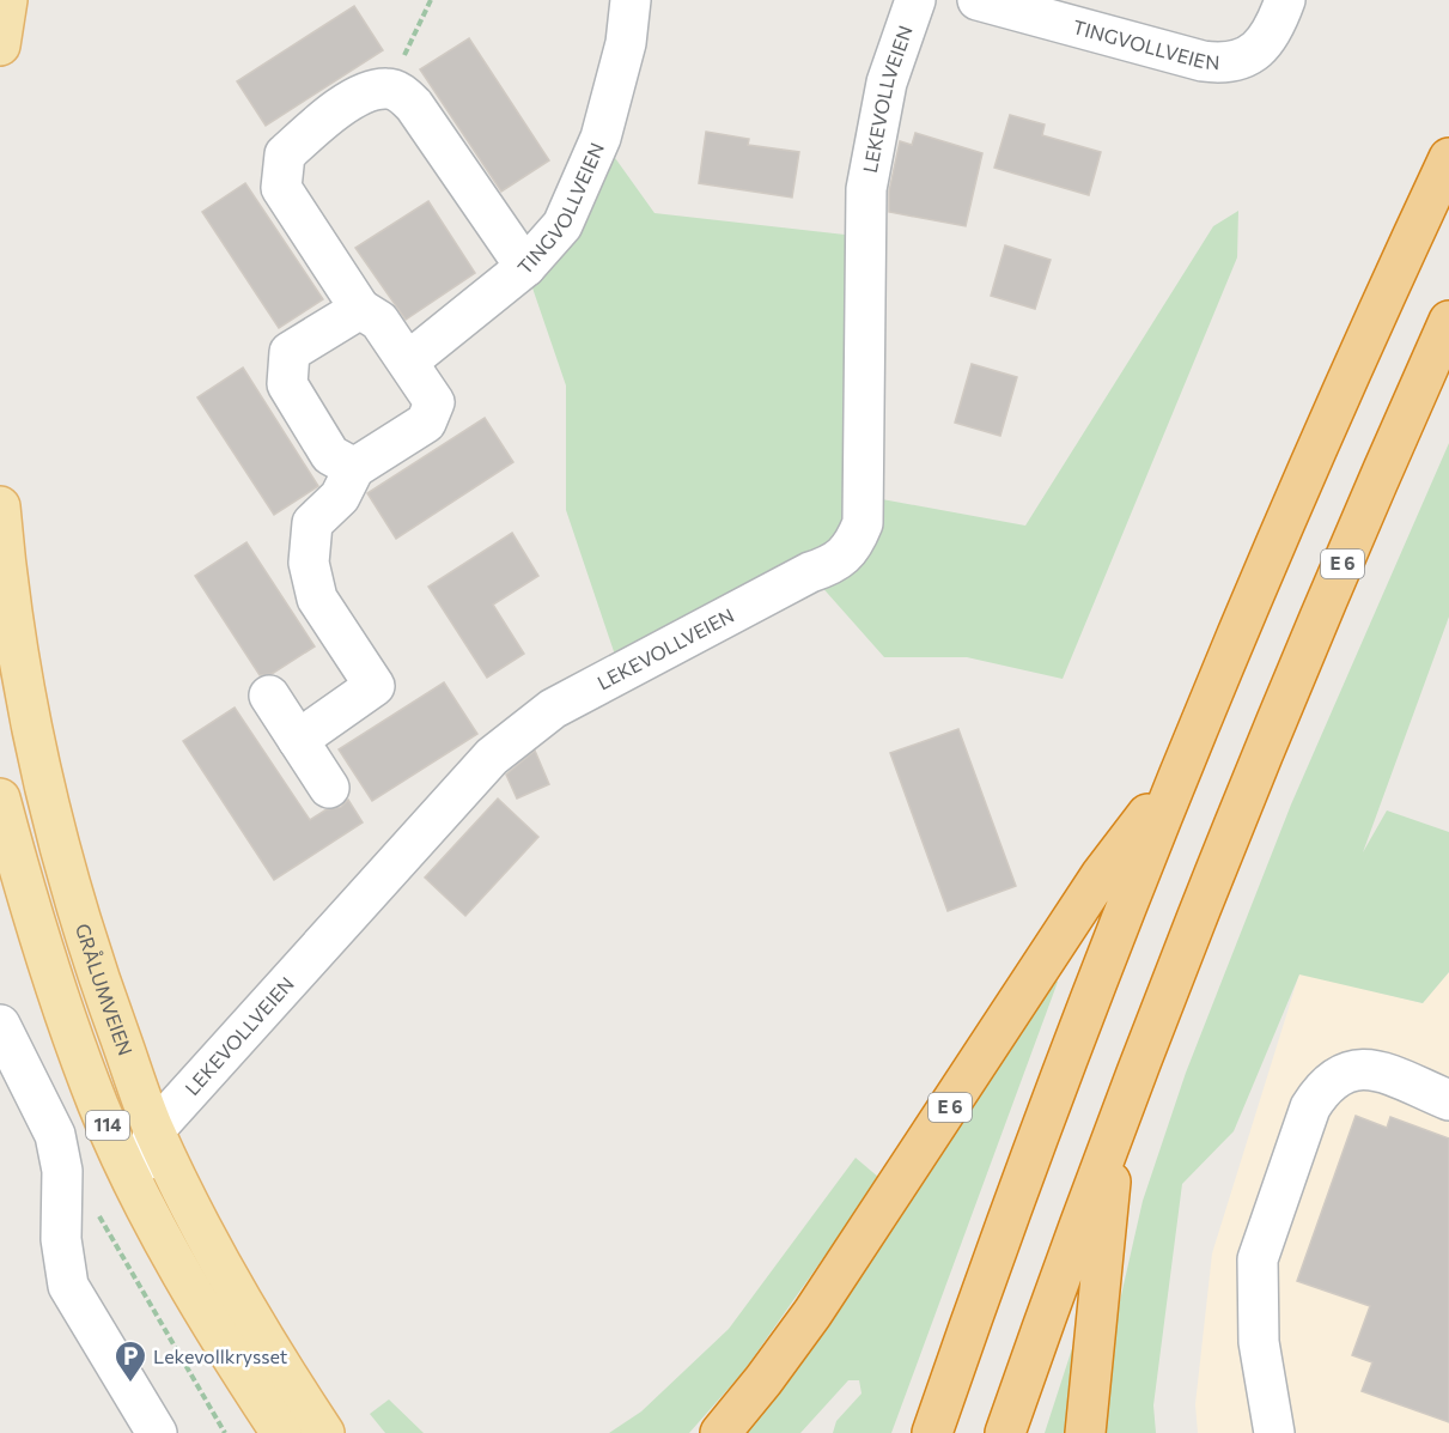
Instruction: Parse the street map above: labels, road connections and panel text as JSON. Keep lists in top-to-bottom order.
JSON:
{
  "streets": {
    "highway": ["E 6"],
    "main road": ["GRÅLUMVEIEN", "114"],
    "street": ["TINGVOLLVEIEN", "LEKEVOLLVEIEN"]
  },
  "crossings": [
    ["LEKEVOLLVEIEN", "GRÅLUMVEIEN"],
    ["LEKEVOLLVEIEN", "114"]
  ],
  "places": {
    "parking": ["Lekevollkrysset"]
  }
}
